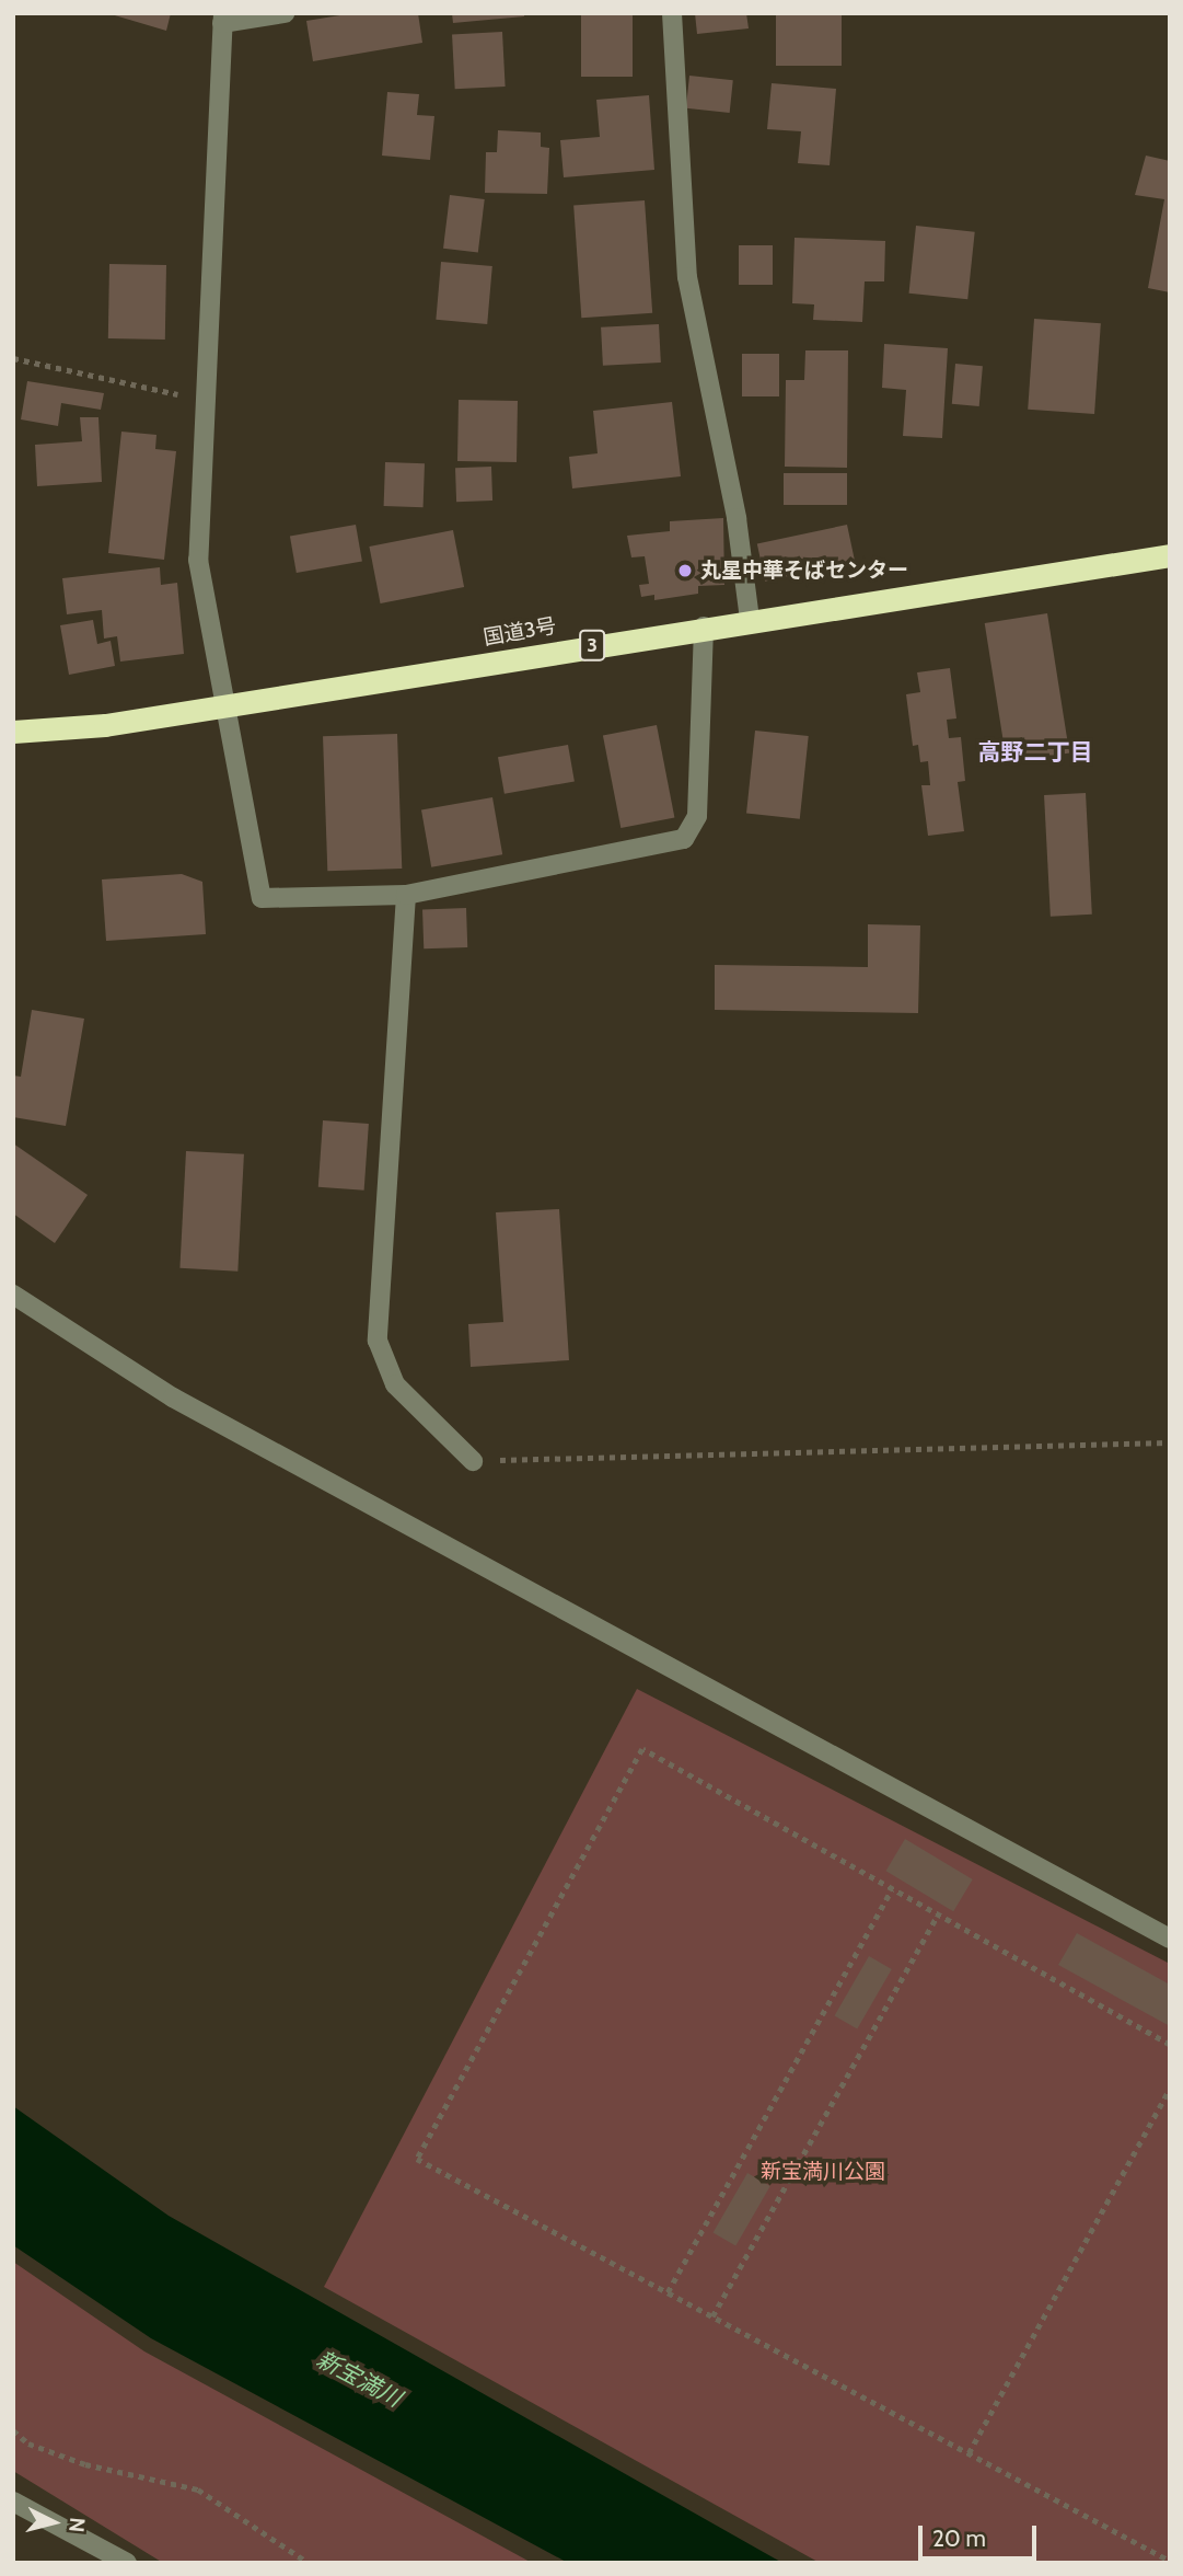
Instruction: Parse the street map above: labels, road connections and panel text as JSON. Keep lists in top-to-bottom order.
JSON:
{
  "streets": {
    "highway": ["国道3号", "3"]
  },
  "districts": ["高野二丁目"],
  "water": ["新宝満川"],
  "parks": ["新宝満川公園"],
  "places": ["丸星中華そばセンター"],
  "scale_bar": "20 m",
  "north": "right"
}
